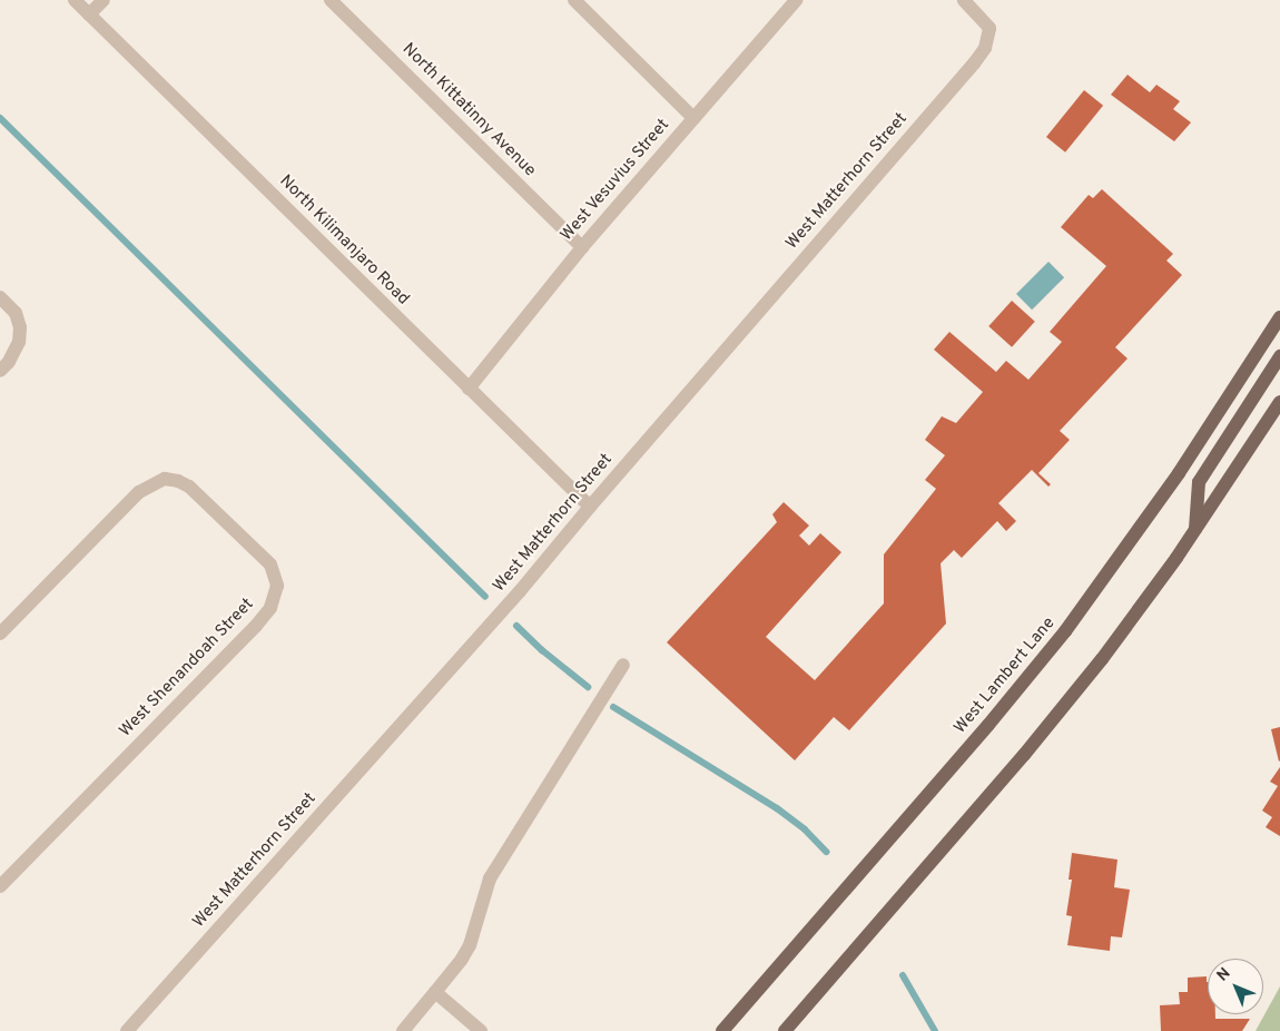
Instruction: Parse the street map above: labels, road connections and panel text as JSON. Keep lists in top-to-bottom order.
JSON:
{
  "streets": {
    "main road": ["West Lambert Lane"],
    "street": [
      "North Kittatinny Avenue",
      "West Vesuvius Street",
      "West Matterhorn Street",
      "North Kilimanjaro Road",
      "West Shenandoah Street"
    ]
  },
  "crossings": [
    ["North Kittatinny Avenue", "West Vesuvius Street"],
    ["West Vesuvius Street", "North Kilimanjaro Road"],
    ["West Matterhorn Street", "North Kilimanjaro Road"]
  ],
  "north": "top left"
}
